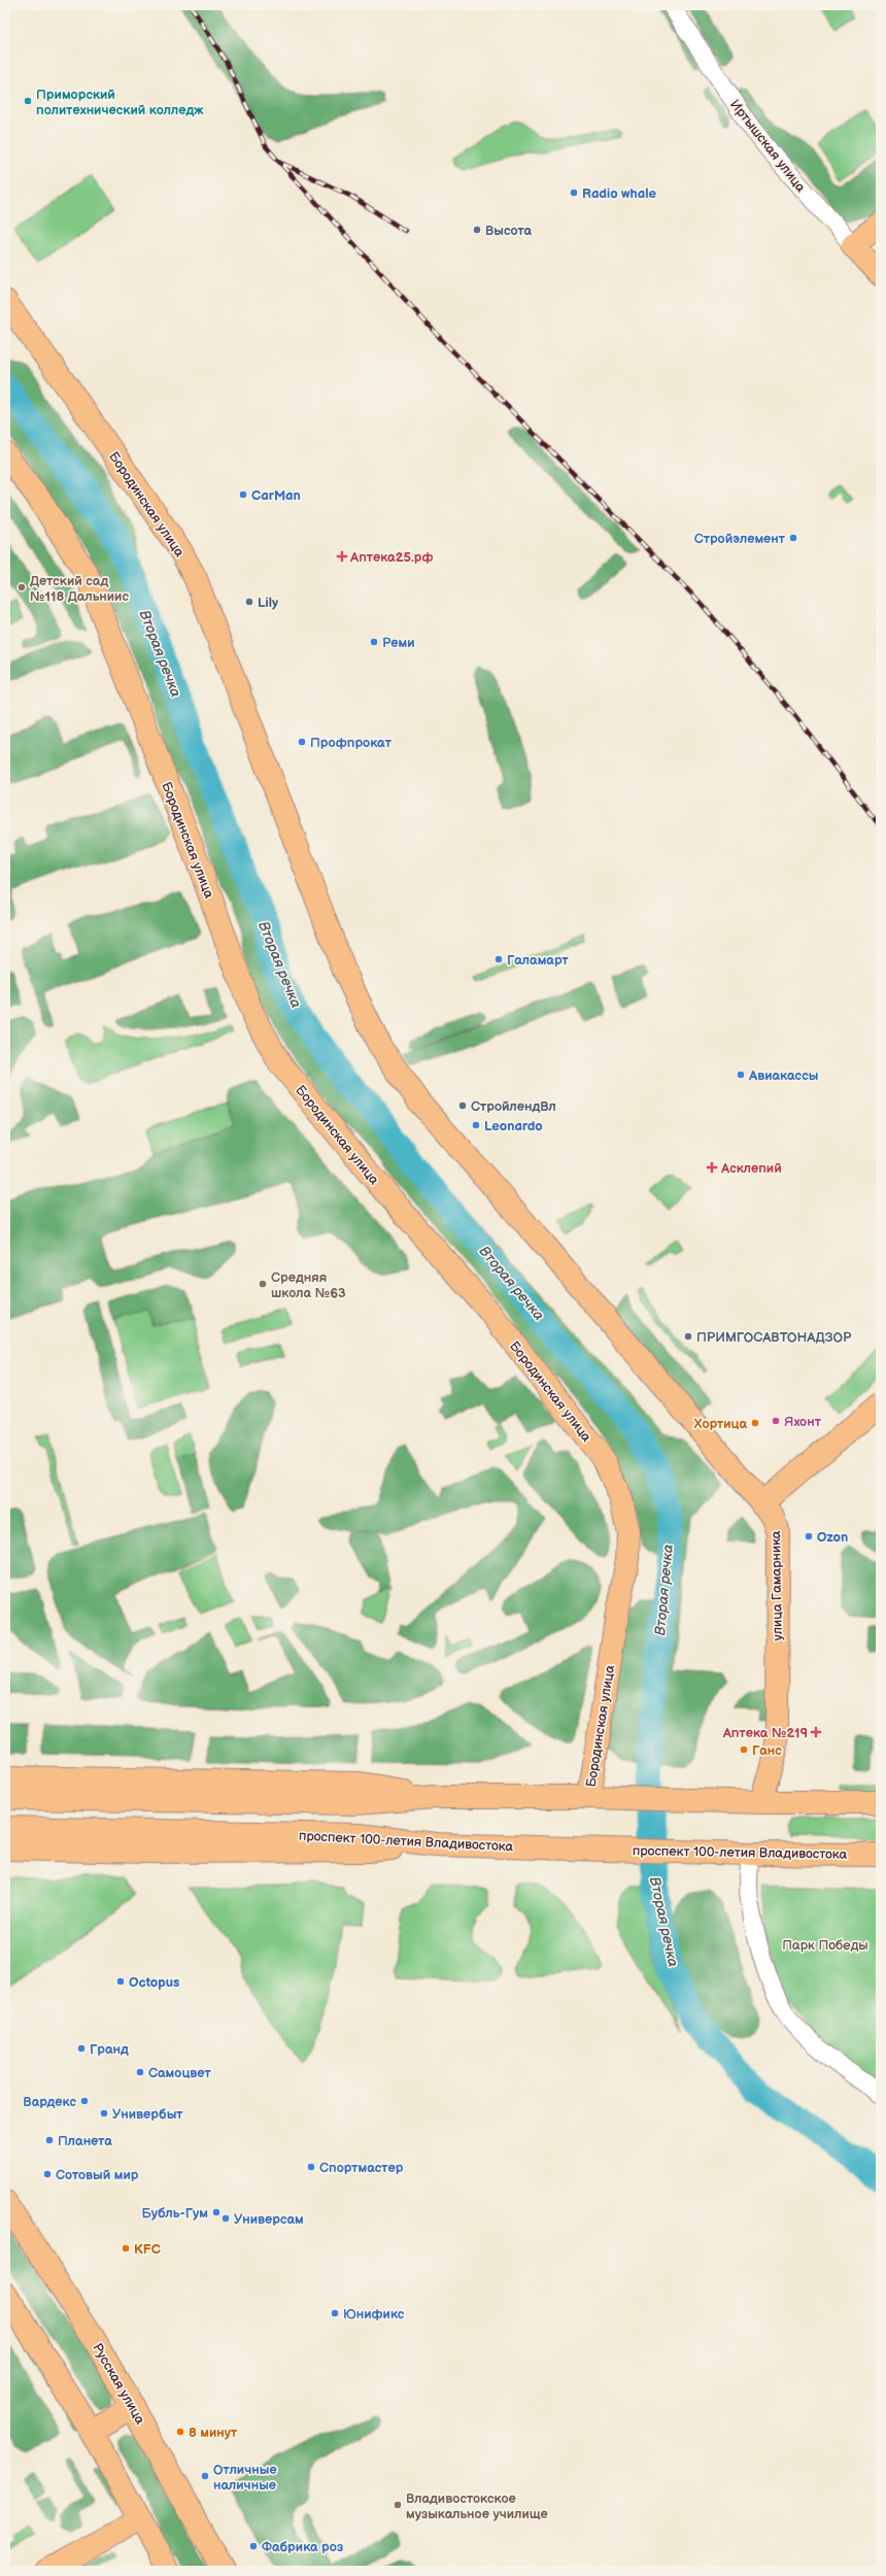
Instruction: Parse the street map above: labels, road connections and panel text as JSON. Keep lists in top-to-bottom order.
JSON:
{
  "streets": {
    "main road": [
      "Иртышская улица",
      "Бородинская улица",
      "улица Гамарника",
      "проспект 100-летия Владивостока",
      "Русская улица"
    ]
  },
  "crossings": [
    ["Бородинская улица", "улица Гамарника"]
  ],
  "water": ["Вторая речка"],
  "parks": ["Парк Победы"],
  "places": {
    "other": [
      "Приморский политехнический колледж",
      "Radio whale",
      "Высота",
      "CarMan",
      "Стройэлемент",
      "Детский сад №118 Дальниис",
      "Lily",
      "Реми",
      "Профпрокат",
      "Галамарт",
      "Авиакассы",
      "СтройлендВл",
      "Leonardo",
      "Средняя школа №63",
      "ПРИМГОСАВТОНАДЗОР",
      "Яхонт",
      "Хортица",
      "Ozon",
      "Ганс",
      "Octopus",
      "Гранд",
      "Самоцвет",
      "Вардекс",
      "Универбыт",
      "Планета",
      "Спортмастер",
      "Сотовый мир",
      "Бубль-Гум",
      "Универсам",
      "KFC",
      "Юнификс",
      "8 минут",
      "Отличные наличные",
      "Владивостокское музыкальное училище",
      "Фабрика роз"
    ],
    "health": ["Аптека25.рф", "Асклепий", "Аптека №219"]
  }
}
